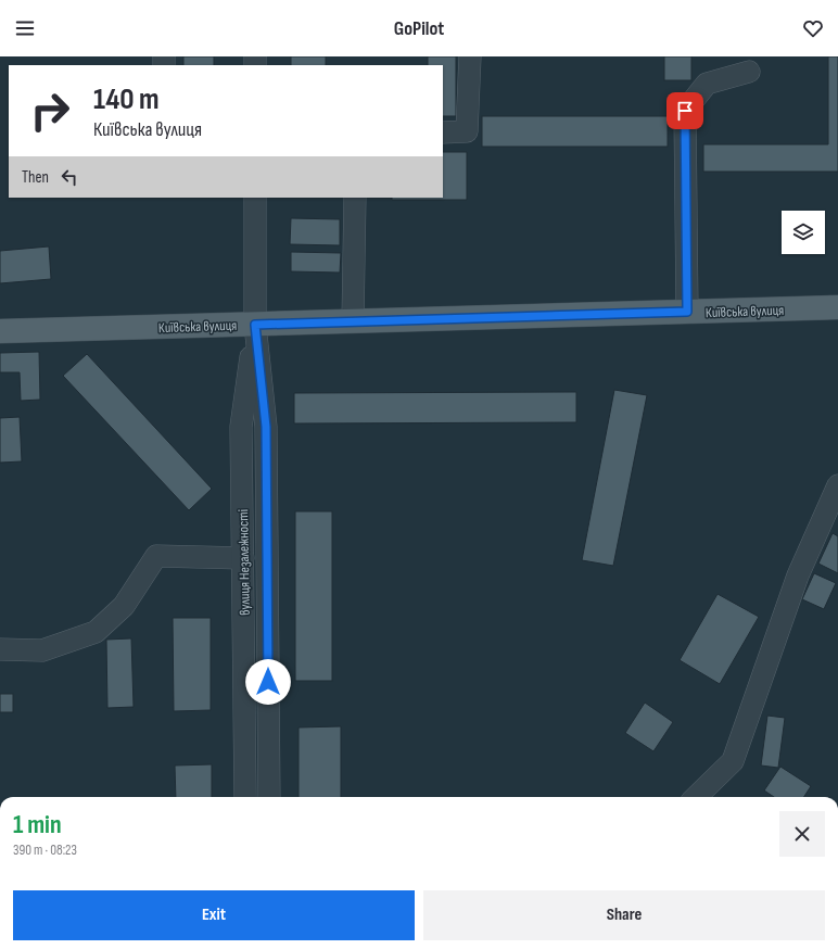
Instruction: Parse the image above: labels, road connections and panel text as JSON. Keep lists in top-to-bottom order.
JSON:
{
  "streets": {
    "main road": ["Київська вулиця"],
    "street": ["вулиця Незалежності"]
  },
  "crossings": [
    ["Київська вулиця", "вулиця Незалежності"]
  ],
  "page": {
    "header": "GoPilot",
    "turn": ["140 m", "Київська вулиця"],
    "then": "Then",
    "heading": ["1 min", "390 m · 08:23"],
    "buttons": ["Exit", "Share"]
  }
}
